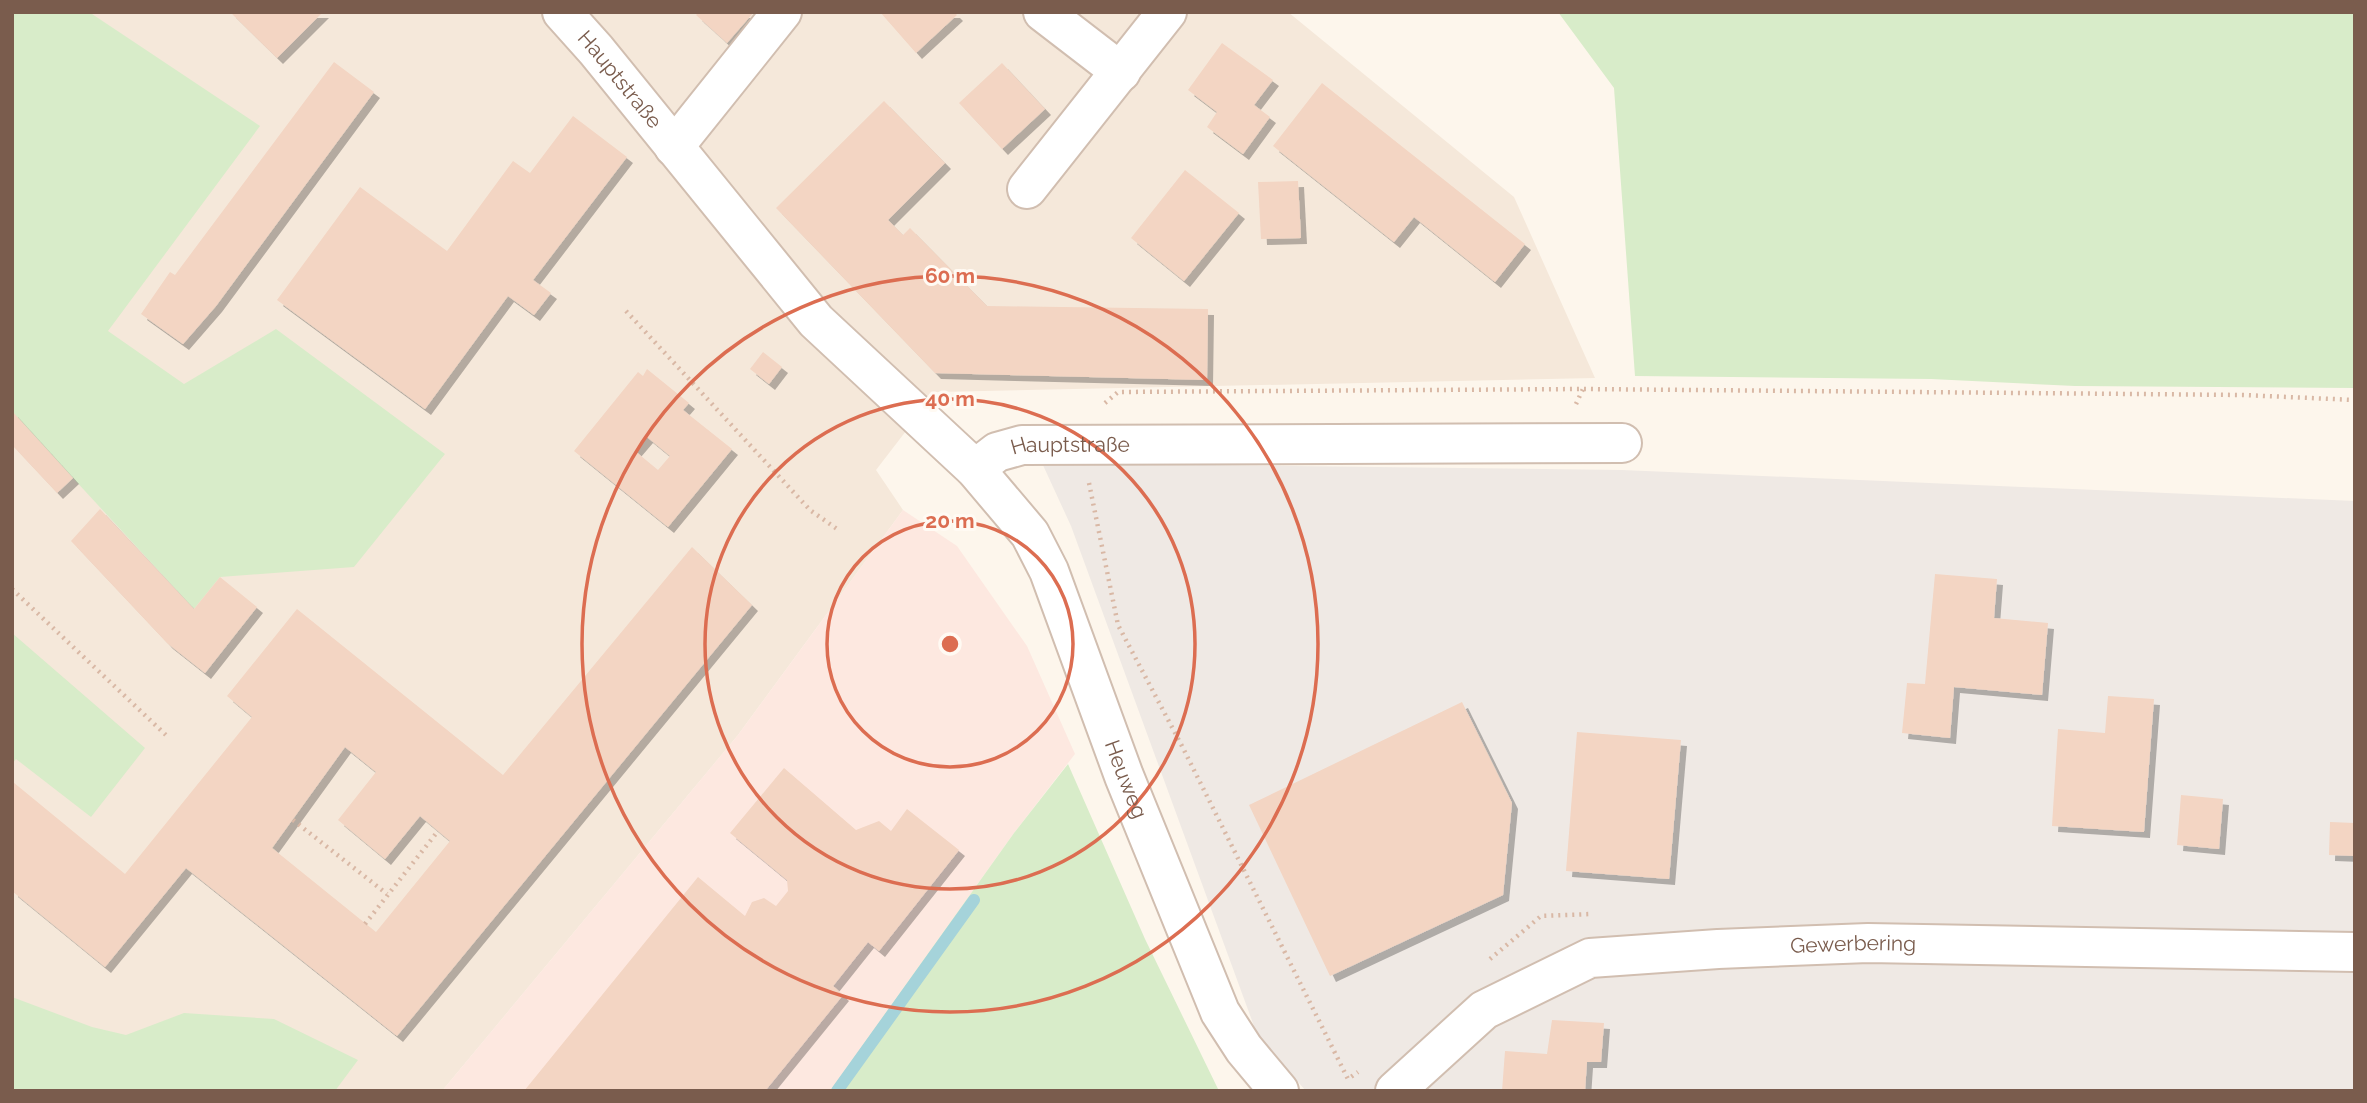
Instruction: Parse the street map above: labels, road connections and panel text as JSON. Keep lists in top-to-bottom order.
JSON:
{
  "streets": {
    "street": ["Hauptstraße", "Heuweg", "Gewerbering"]
  },
  "crossings": [
    ["Hauptstraße", "Heuweg"]
  ],
  "rings": ["60 m", "40 m", "20 m"]
}
